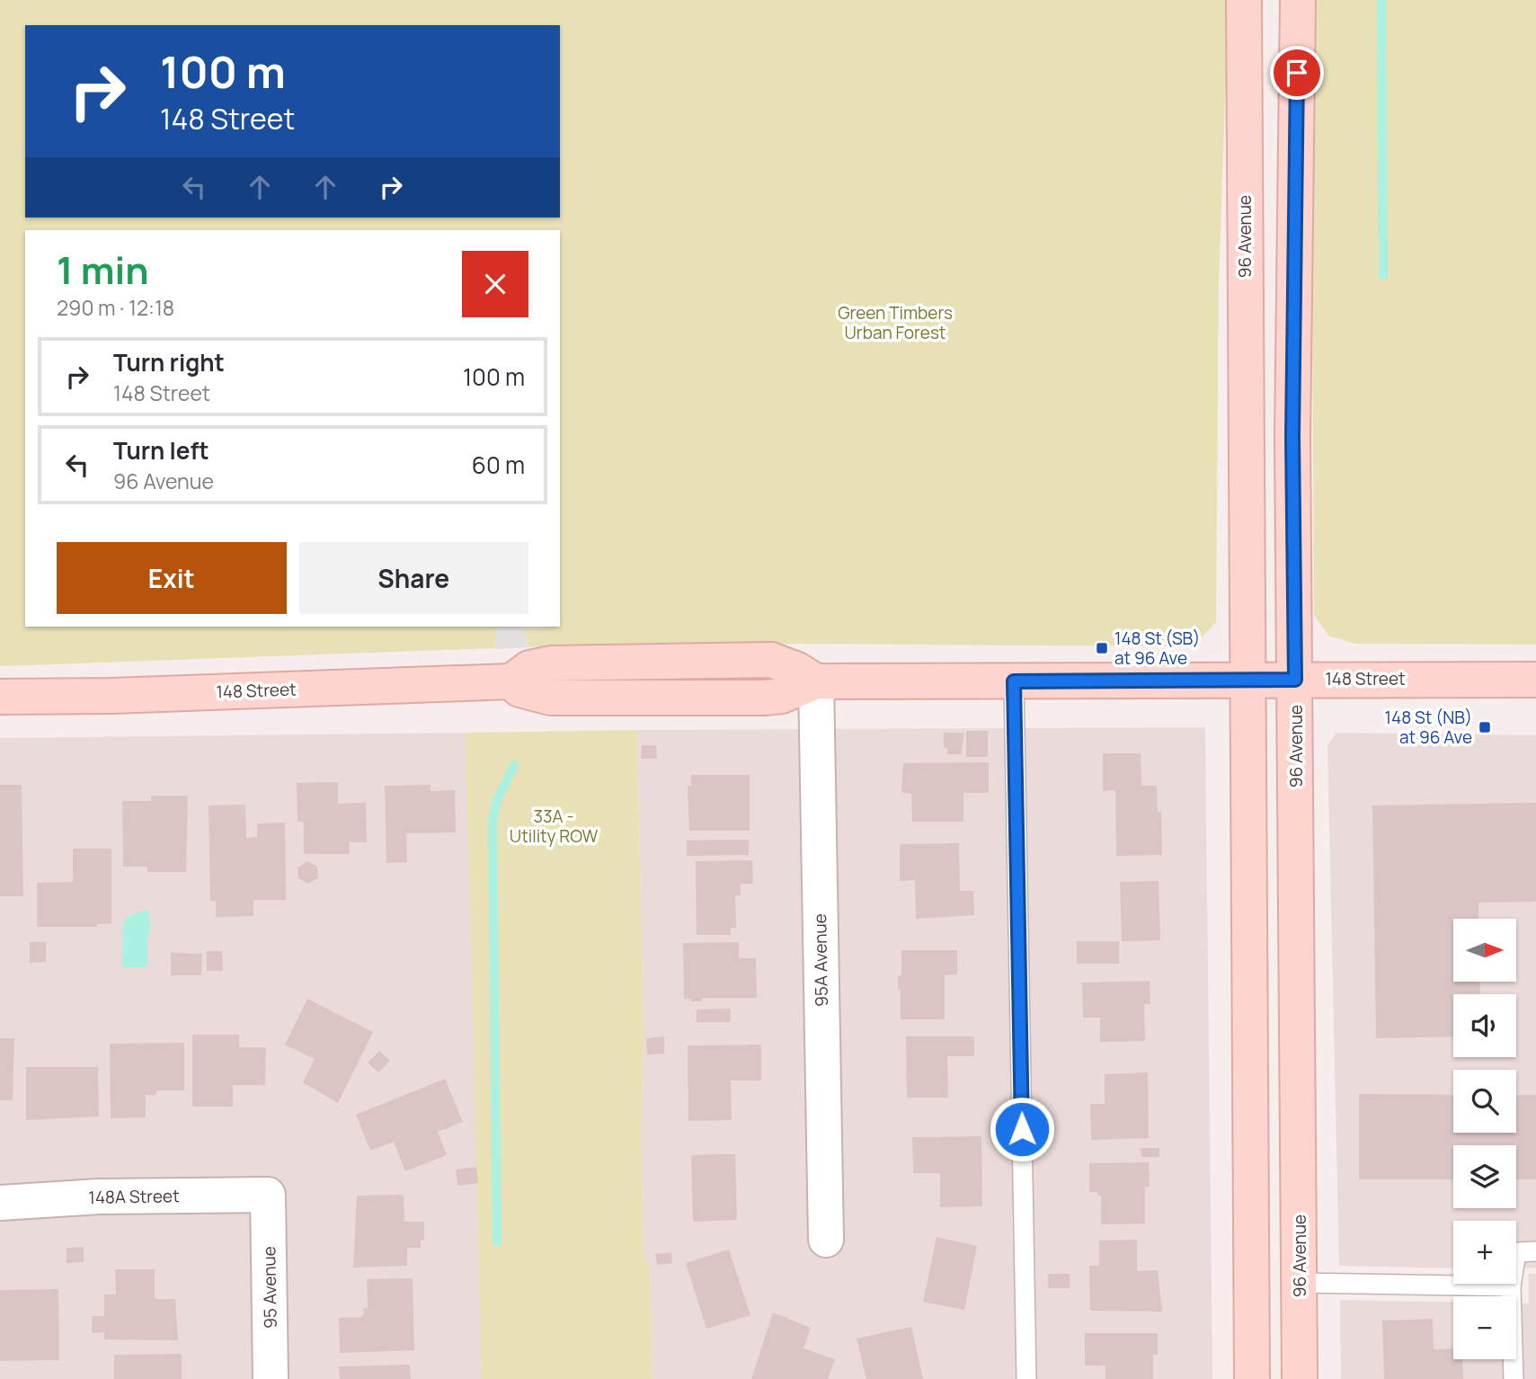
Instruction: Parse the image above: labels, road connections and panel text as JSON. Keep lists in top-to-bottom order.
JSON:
{
  "streets": {
    "main road": ["96 Avenue", "148 Street"],
    "street": ["95A Avenue", "148A Street", "95 Avenue"]
  },
  "crossings": [
    ["96 Avenue", "148 Street"],
    ["148 Street", "95A Avenue"],
    ["148A Street", "95 Avenue"]
  ],
  "parks": ["Green Timbers Urban Forest", "33A - Utility ROW"],
  "places": {
    "transit": ["148 St (SB) at 96 Ave", "148 St (NB) at 96 Ave"]
  },
  "north": "right",
  "page": {
    "turn": ["100 m", "148 Street"],
    "heading": ["1 min", "290 m · 12:18"],
    "list": [
      {
        "name": "Turn right",
        "note": "148 Street",
        "value": "100 m"
      },
      {
        "name": "Turn left",
        "note": "96 Avenue",
        "value": "60 m"
      }
    ],
    "buttons": ["Exit", "Share"],
    "map_buttons": ["+", "−"]
  }
}
